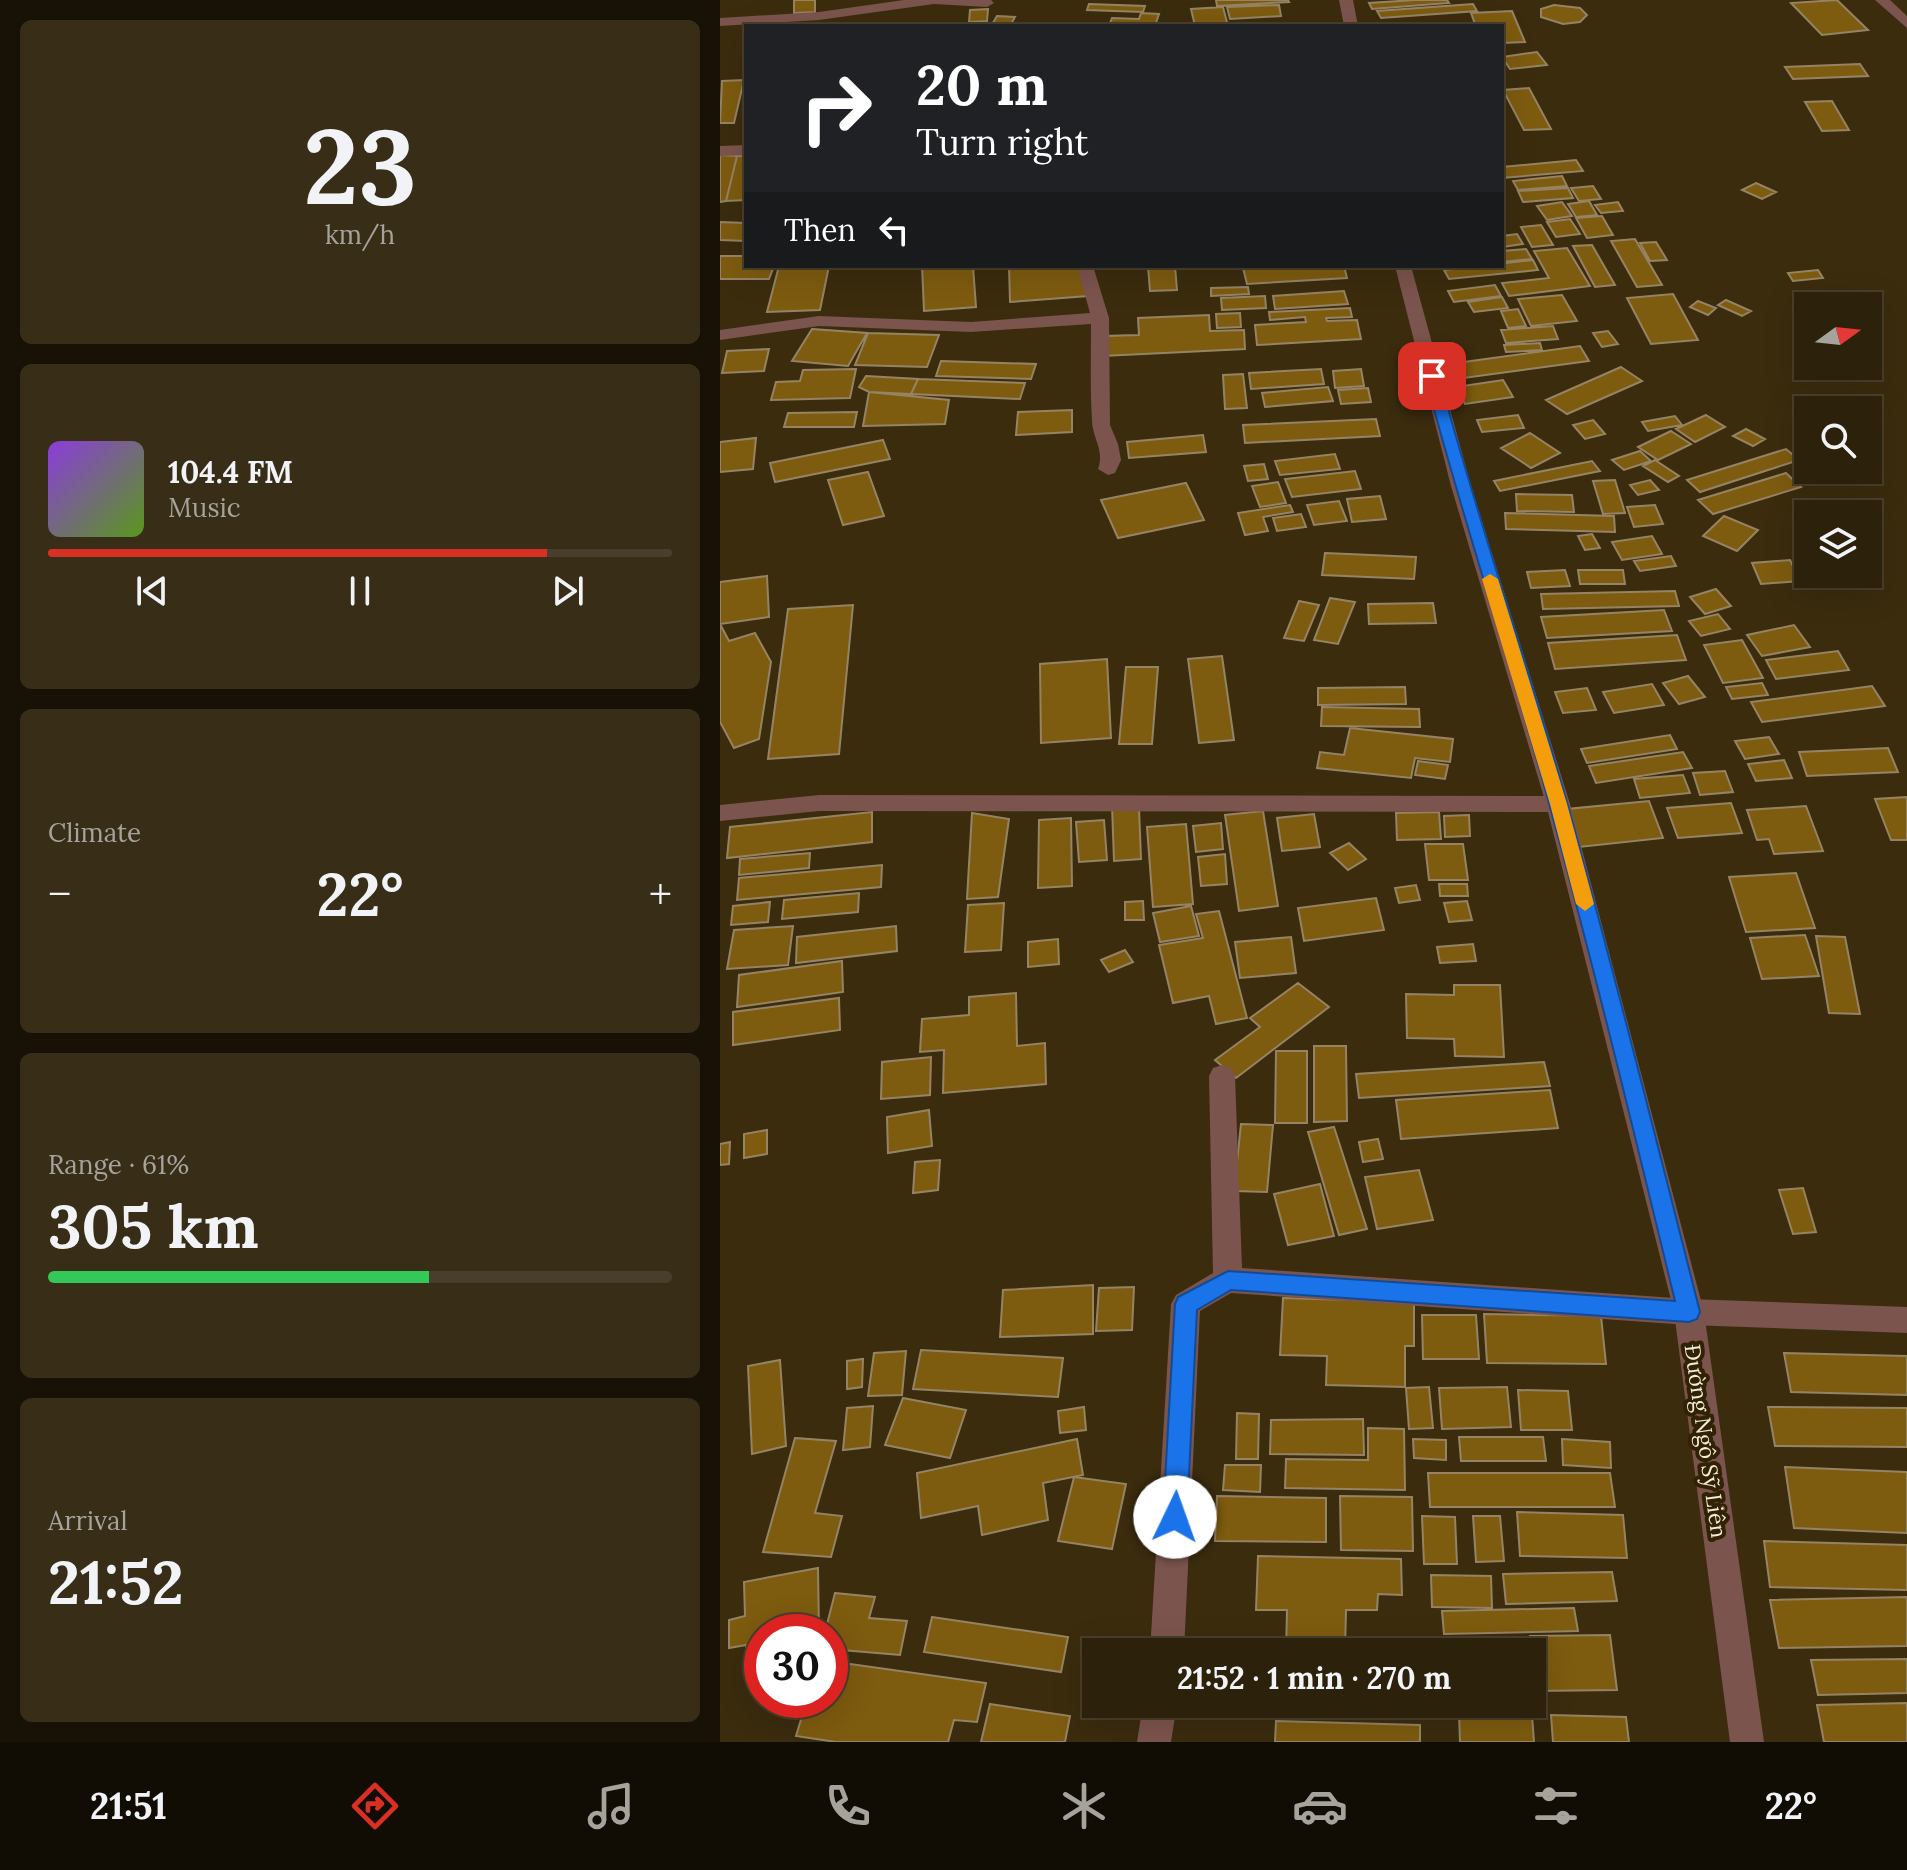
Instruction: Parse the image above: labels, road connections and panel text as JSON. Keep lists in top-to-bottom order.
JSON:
{
  "streets": {
    "street": ["Đường Ngô Sỹ Liên"]
  },
  "north": "right",
  "page": {
    "tile": [
      ["23", "km/h"],
      "Climate",
      ["Range · 61%", "305 km"],
      ["Arrival", "21:52"]
    ],
    "turn": ["20 m", "Turn right"],
    "then": "Then",
    "song": ["104.4 FM", "Music"],
    "heat": ["−", "22°", "+"],
    "limit": "30",
    "trip": "21:52 · 1 min · 270 m",
    "tabs": ["21:51", "22°"]
  }
}
